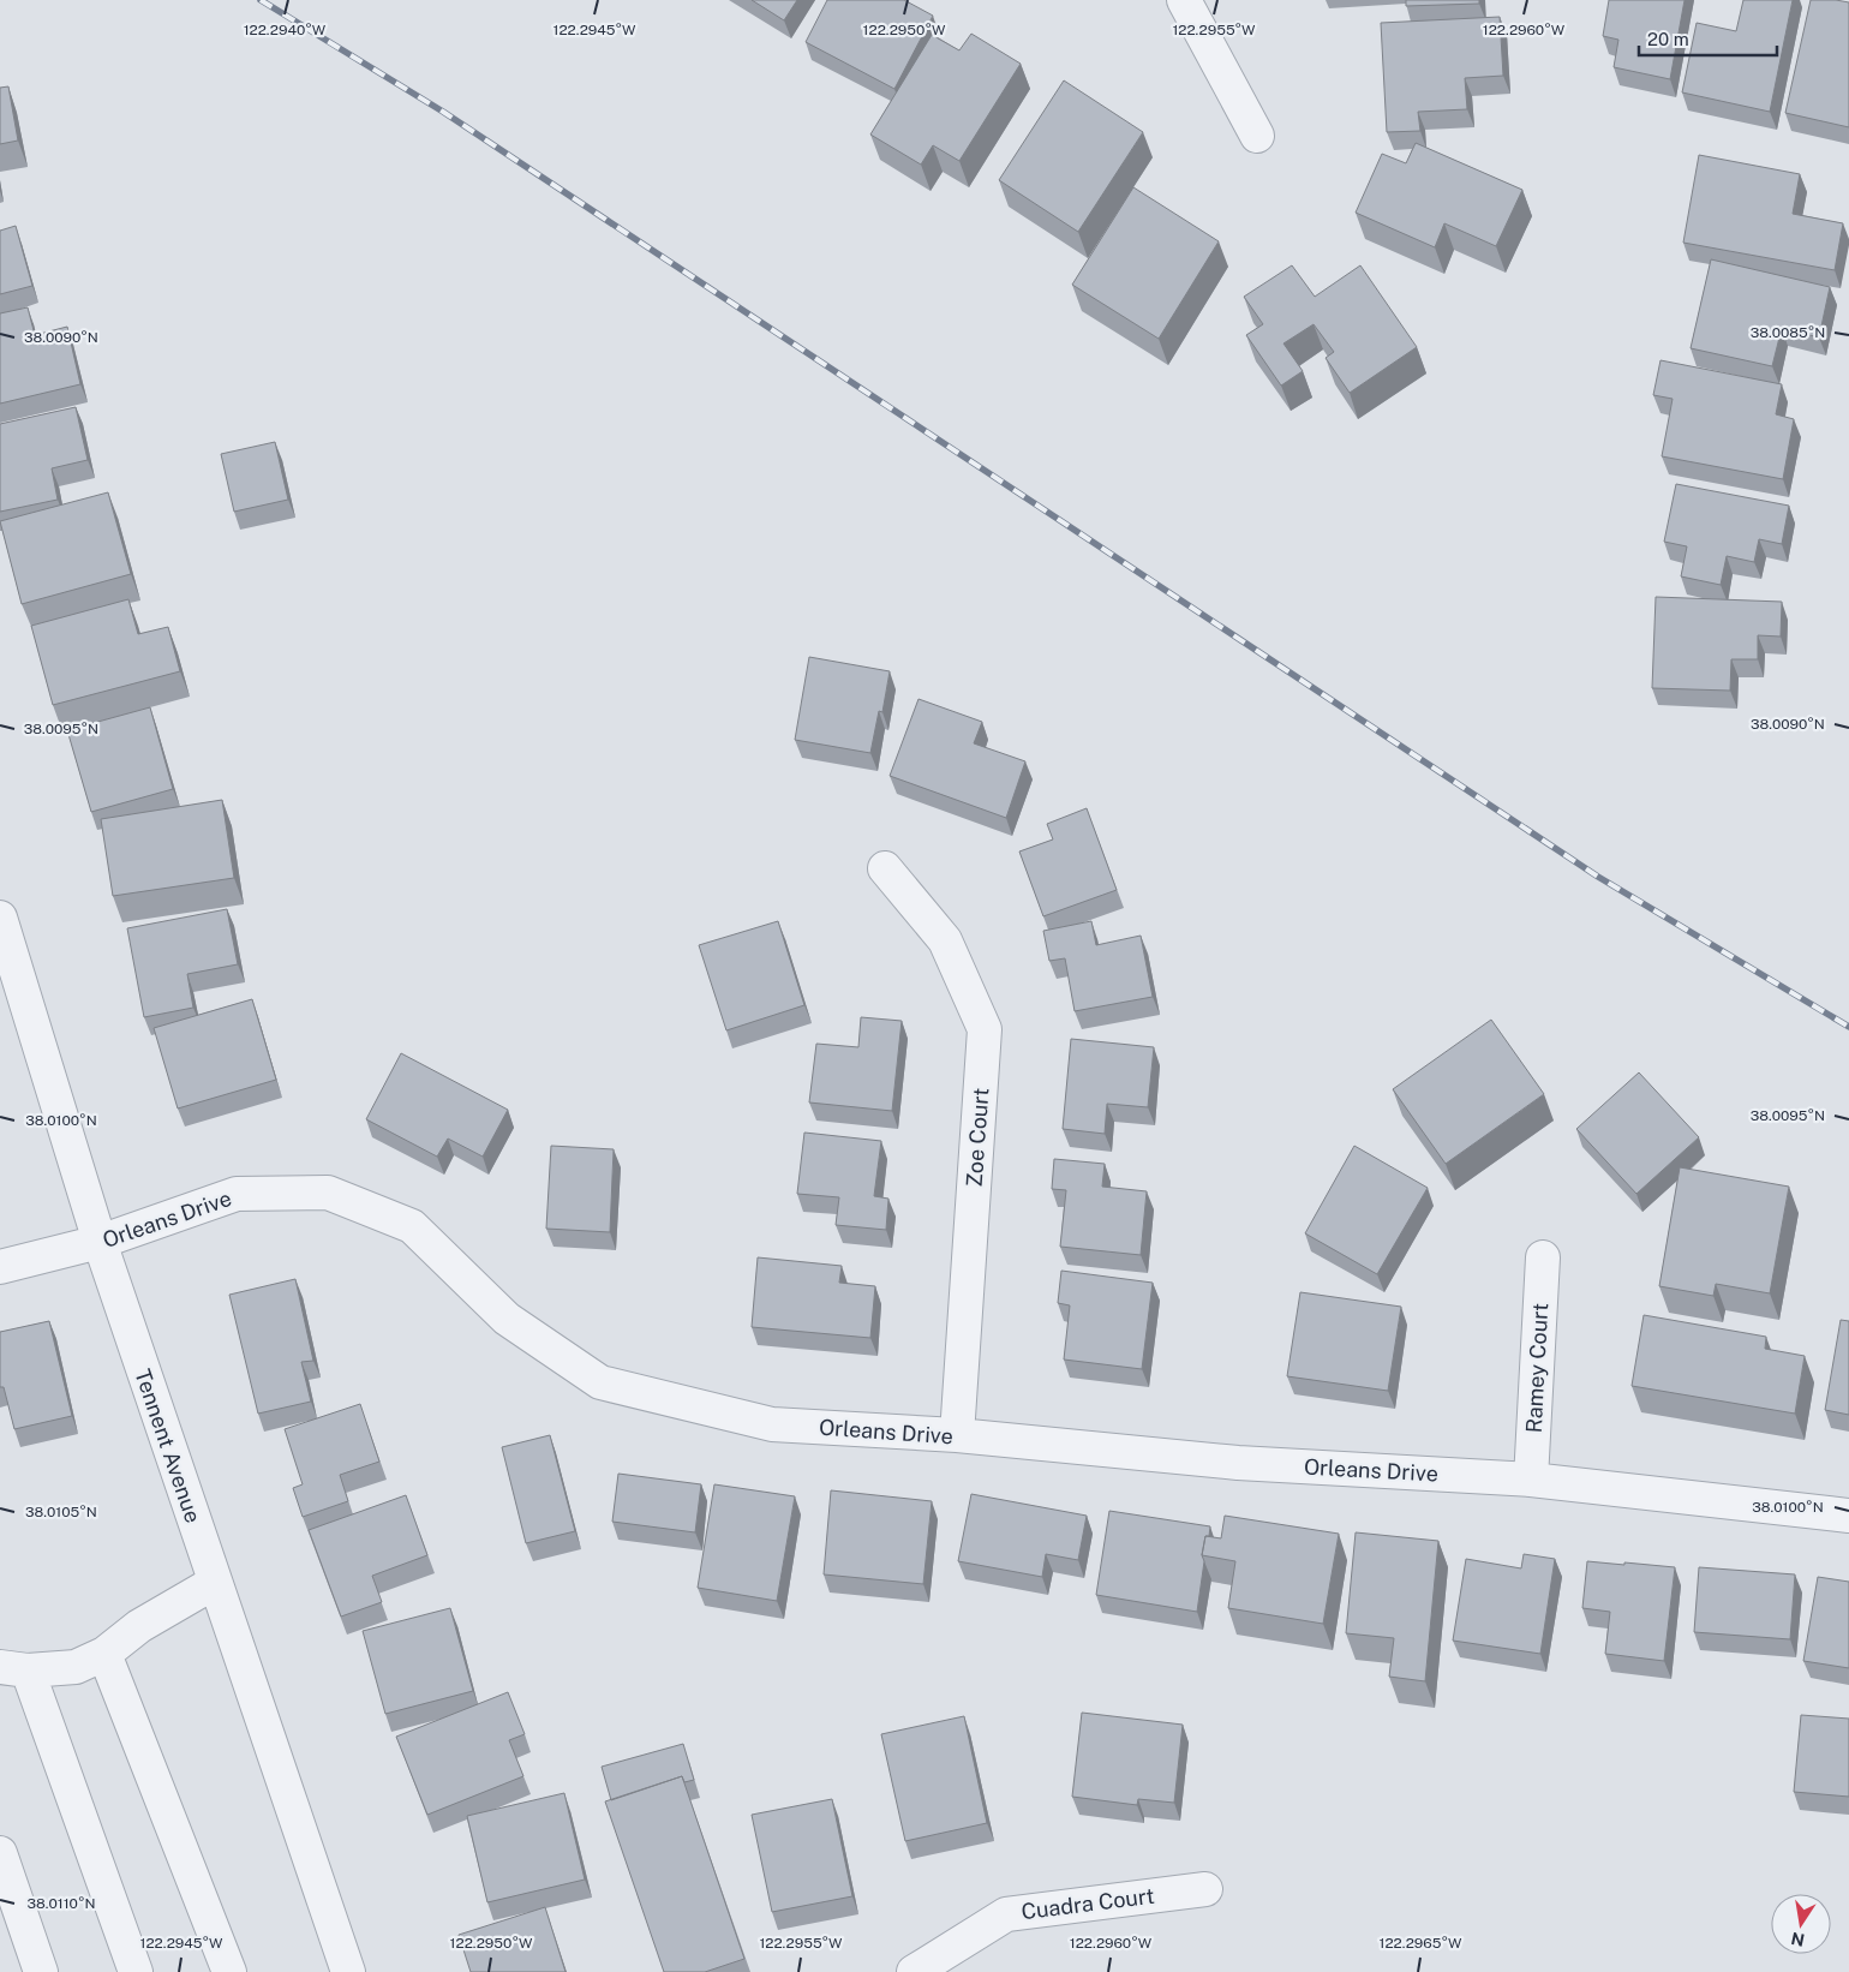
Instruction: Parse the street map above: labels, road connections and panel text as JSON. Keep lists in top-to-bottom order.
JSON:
{
  "streets": {
    "street": [
      "Zoe Court",
      "Orleans Drive",
      "Ramey Court",
      "Tennent Avenue",
      "Cuadra Court"
    ]
  },
  "crossings": [
    ["Zoe Court", "Orleans Drive"],
    ["Orleans Drive", "Ramey Court"],
    ["Orleans Drive", "Tennent Avenue"]
  ],
  "scale_bar": "20 m",
  "north": "bottom",
  "coordinates": [
    "122.2940°W",
    "122.2945°W",
    "122.2950°W",
    "122.2955°W",
    "122.2960°W",
    "38.0085°N",
    "38.0090°N",
    "38.0095°N",
    "38.0100°N",
    "38.0105°N",
    "38.0110°N",
    "122.2965°W"
  ]
}
